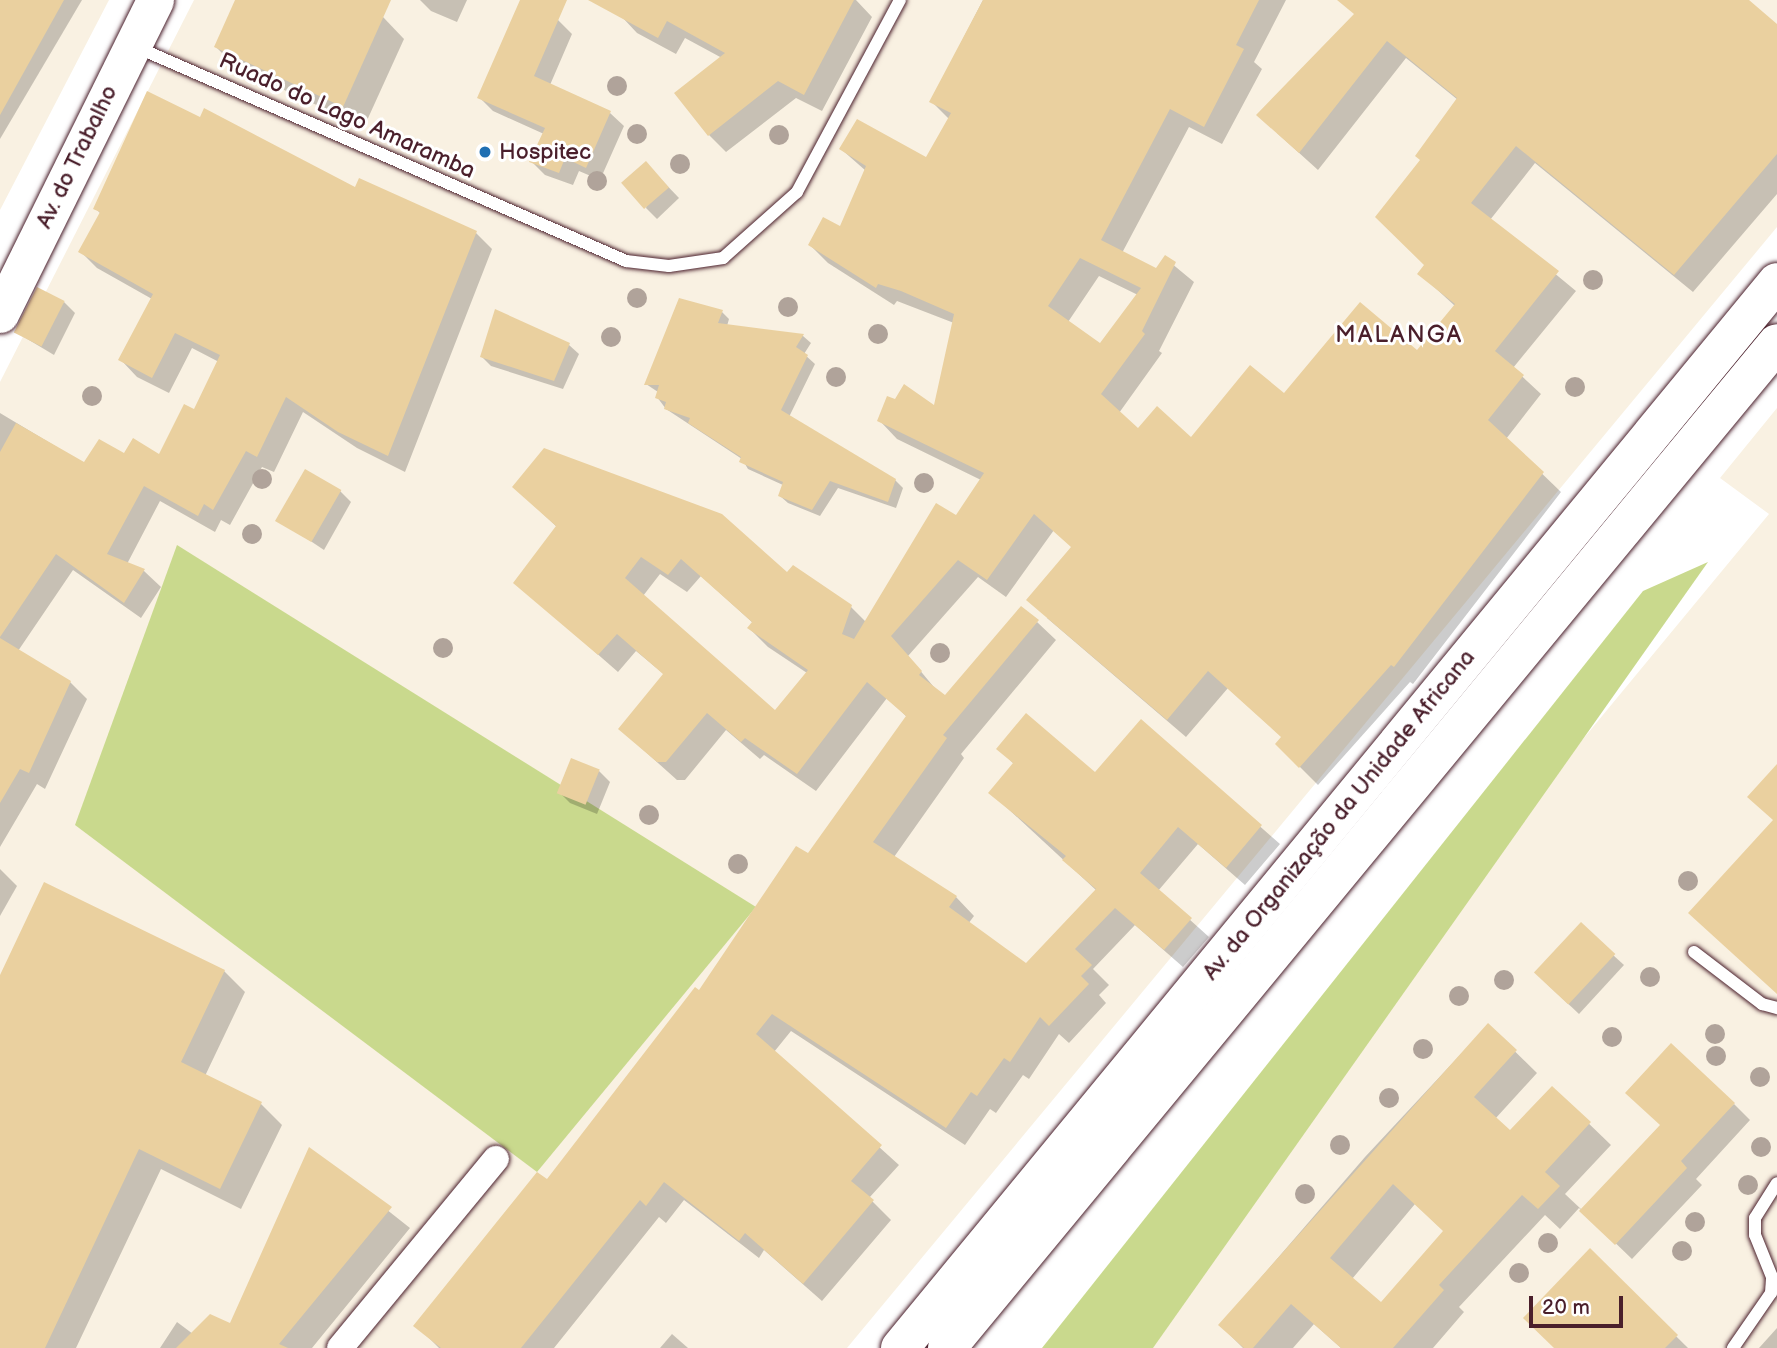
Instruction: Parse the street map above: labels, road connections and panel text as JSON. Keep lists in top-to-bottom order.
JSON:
{
  "streets": {
    "highway": ["Av. da Organização da Unidade Africana"],
    "main road": ["Av. do Trabalho"],
    "lane": ["Ruado do Lago Amaramba"]
  },
  "crossings": [
    ["Ruado do Lago Amaramba", "Av. do Trabalho"]
  ],
  "districts": ["MALANGA"],
  "places": ["Hospitec"],
  "scale_bar": "20 m"
}
